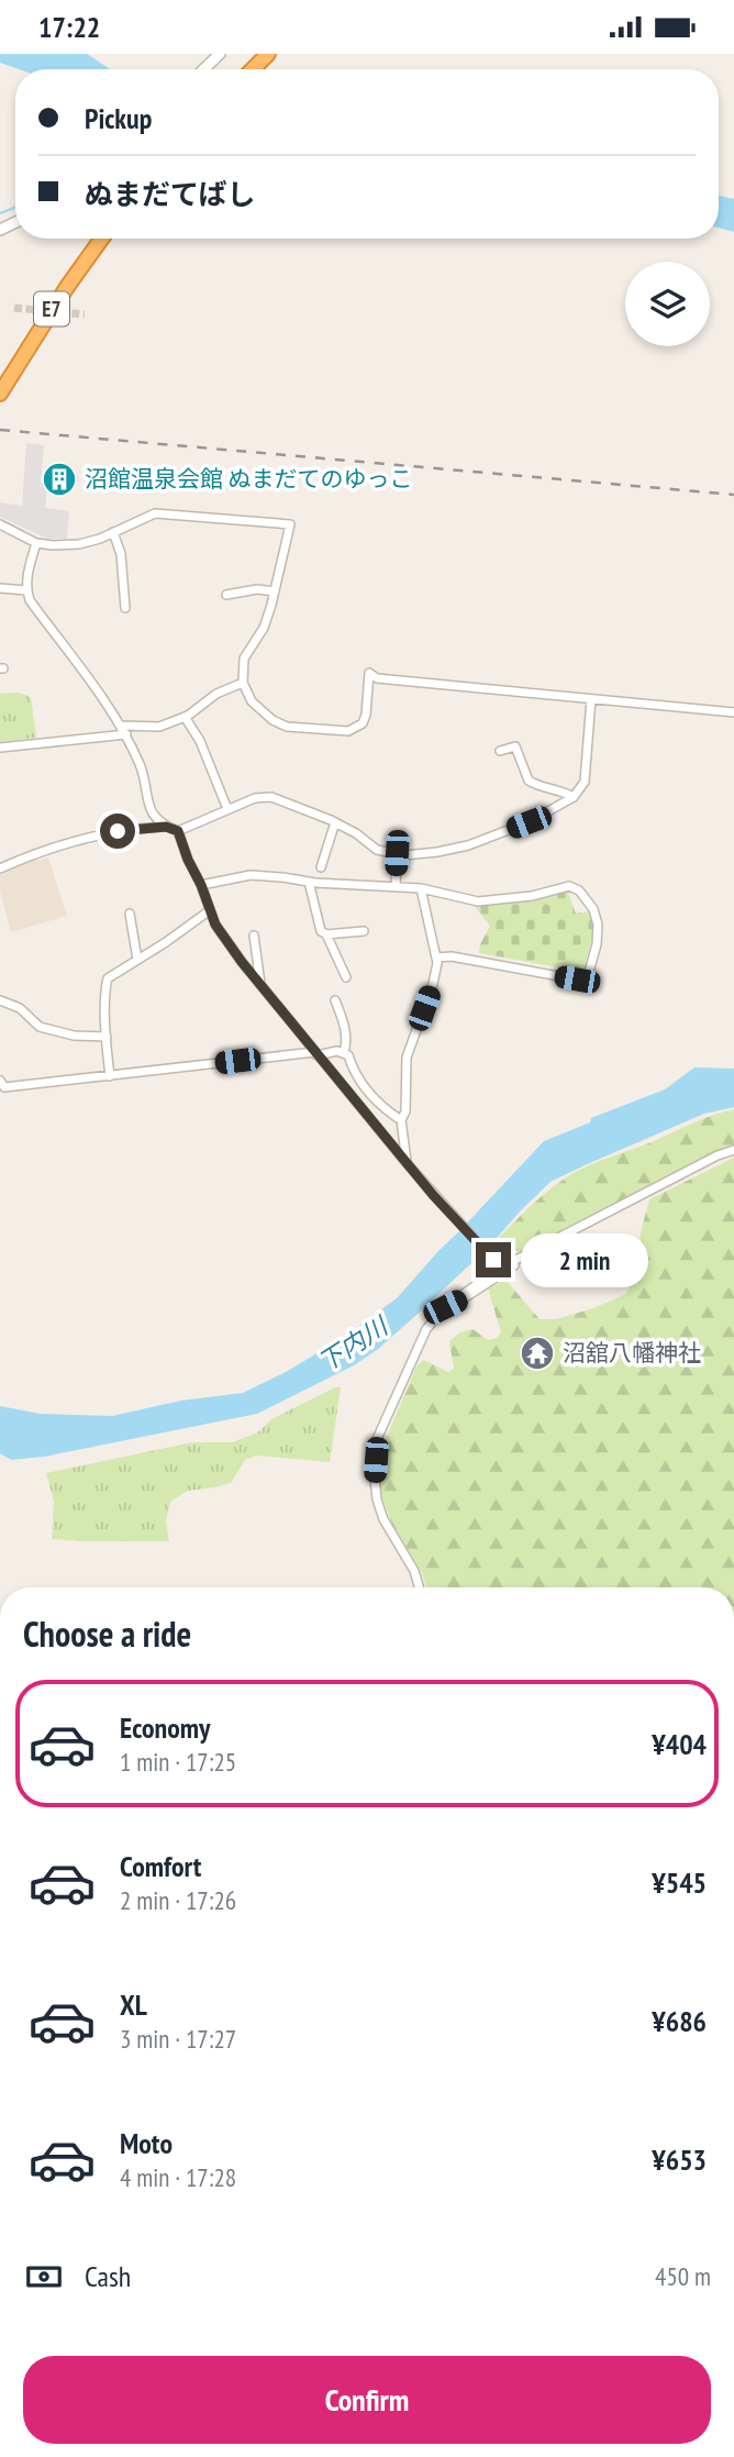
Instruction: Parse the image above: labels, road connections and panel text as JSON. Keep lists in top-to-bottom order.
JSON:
{
  "streets": {
    "highway": ["E7"]
  },
  "water": ["下内川"],
  "places": {
    "building": ["沼館温泉会館 ぬまだてのゆっこ"],
    "temple": ["沼舘八幡神社"]
  },
  "page": {
    "status": "17:22",
    "banner": ["Pickup", "ぬまだてばし"],
    "bubble": "2 min",
    "heading": "Choose a ride",
    "list": [
      {
        "name": "Economy",
        "note": "1 min · 17:25",
        "value": "¥404"
      },
      {
        "name": "Comfort",
        "note": "2 min · 17:26",
        "value": "¥545"
      },
      {
        "name": "XL",
        "note": "3 min · 17:27",
        "value": "¥686"
      },
      {
        "name": "Moto",
        "note": "4 min · 17:28",
        "value": "¥653"
      }
    ],
    "pay": ["Cash", "450 m"],
    "buttons": "Confirm"
  }
}
